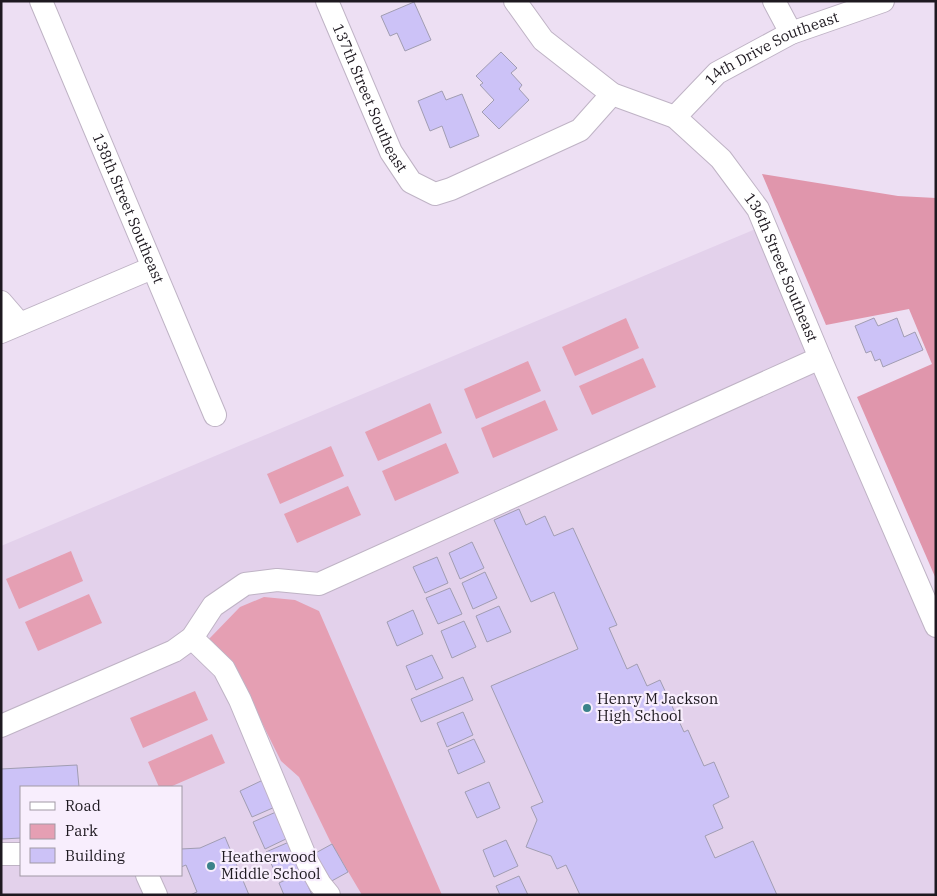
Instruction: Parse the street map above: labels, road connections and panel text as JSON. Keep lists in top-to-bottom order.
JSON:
{
  "streets": {
    "street": [
      "14th Drive Southeast",
      "137th Street Southeast",
      "138th Street Southeast",
      "136th Street Southeast"
    ]
  },
  "crossings": [
    ["14th Drive Southeast", "136th Street Southeast"],
    ["137th Street Southeast", "136th Street Southeast"]
  ],
  "places": ["Henry M Jackson High School", "Heatherwood Middle School"],
  "legend": ["Road", "Park", "Building"]
}
